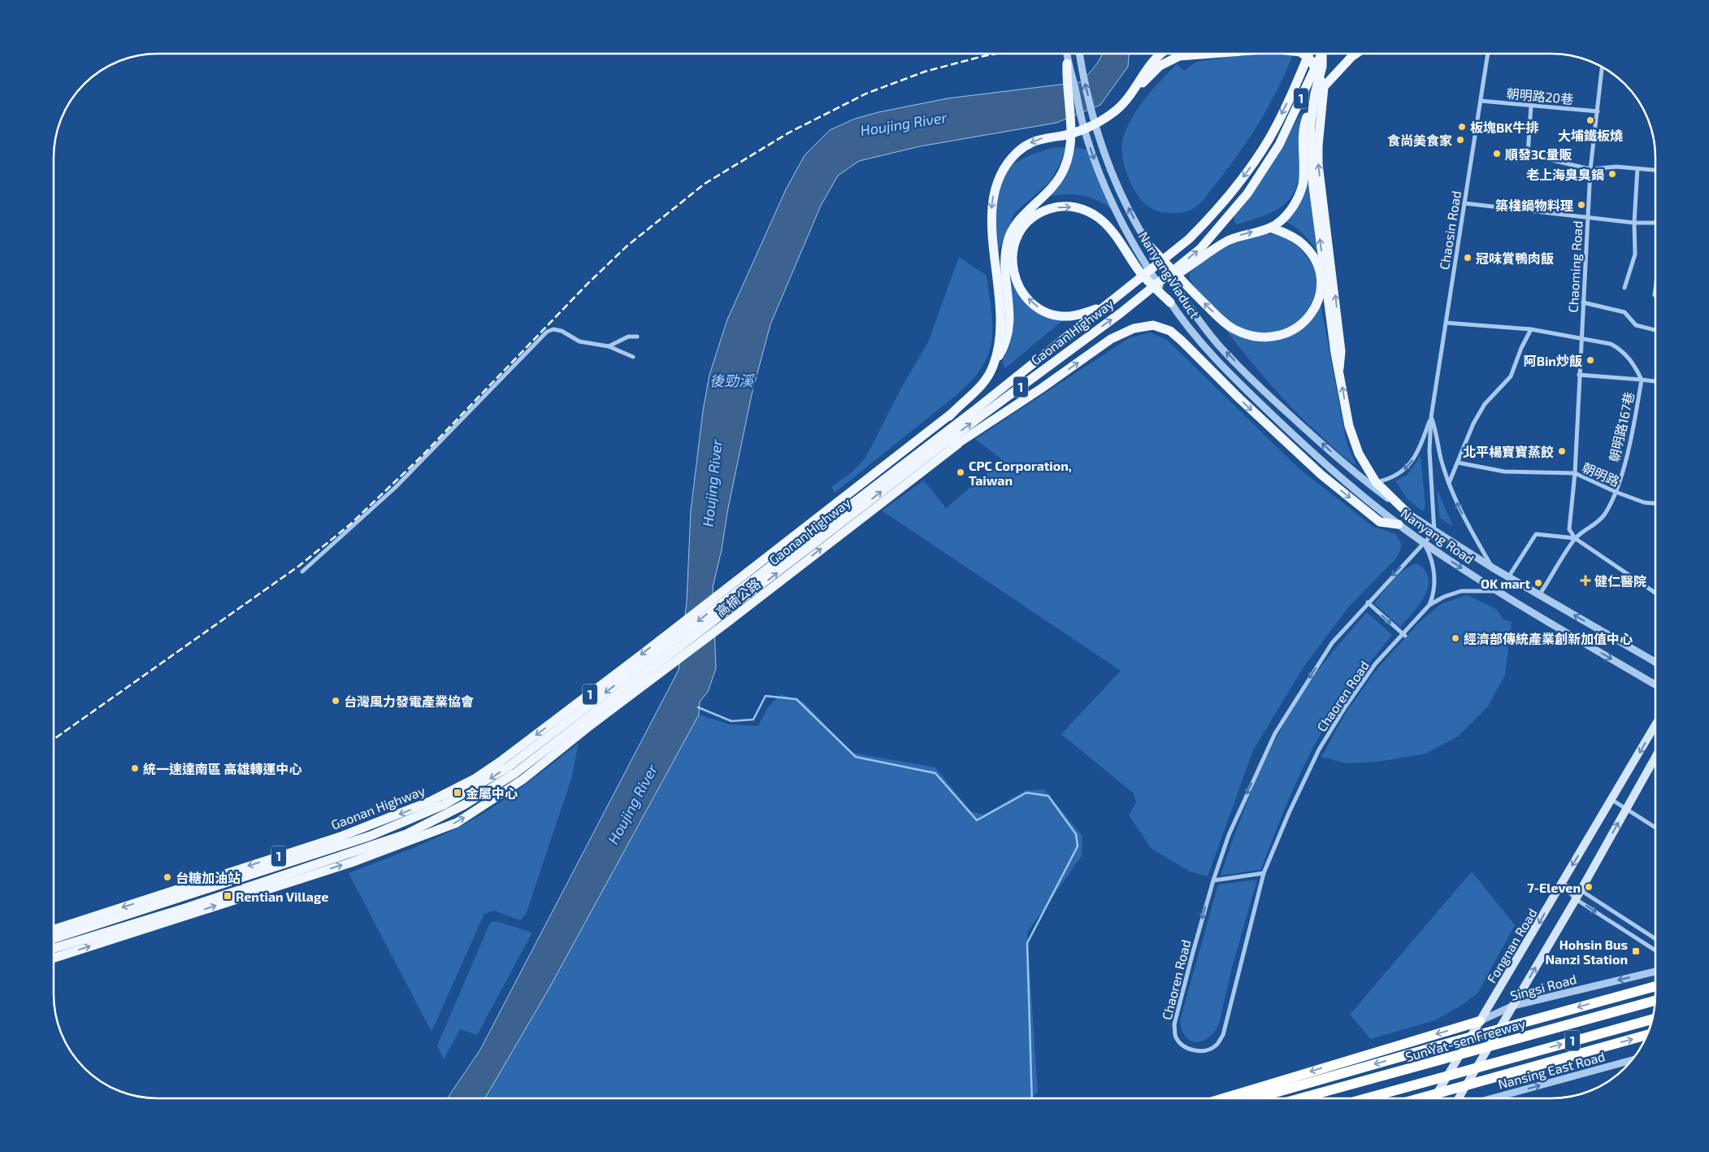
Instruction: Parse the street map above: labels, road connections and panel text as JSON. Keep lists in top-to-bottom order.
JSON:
{
  "streets": {
    "highway": ["1", "Sun Yat-sen Freeway"],
    "main road": ["Gaonan Highway", "高楠公路", "Fongnan Road"],
    "street": [
      "朝明路20巷",
      "Chaosin Road",
      "Chaoming Road",
      "Nanyang Viaduct",
      "朝明路167巷",
      "朝明路",
      "Nanyang Road",
      "Chaoren Road",
      "Singsi Road",
      "Nansing East Road"
    ]
  },
  "crossings": [
    ["朝明路20巷", "Chaosin Road"],
    ["朝明路20巷", "Chaoming Road"],
    ["1", "Gaonan Highway"],
    ["Chaosin Road", "Nanyang Viaduct"],
    ["Chaosin Road", "Nanyang Road"],
    ["Chaosin Road", "Chaoren Road"],
    ["Chaoming Road", "朝明路167巷"],
    ["Chaoming Road", "朝明路"],
    ["Nanyang Viaduct", "Nanyang Road"],
    ["Gaonan Highway", "高楠公路"],
    ["朝明路167巷", "朝明路"],
    ["Nanyang Road", "Chaoren Road"],
    ["Fongnan Road", "Singsi Road"]
  ],
  "one_way": ["Singsi Road", "Nansing East Road"],
  "water": ["Houjing River", "後勁溪"],
  "places": {
    "other": [
      "大埔鐵板燒",
      "板塊BK牛排",
      "食尚美食家",
      "順發3C量販",
      "老上海臭臭鍋",
      "築棧鍋物料理",
      "冠味賞鴨肉飯",
      "阿Bin炒飯",
      "北平楊寶寶蒸餃",
      "CPC Corporation, Taiwan",
      "OK mart",
      "經濟部傳統產業創新加值中心",
      "台灣風力發電產業協會",
      "統一速達南區 高雄轉運中心",
      "台糖加油站",
      "7-Eleven"
    ],
    "health": ["健仁醫院"],
    "transit": ["金屬中心", "Rentian Village", "Hohsin Bus Nanzi Station"]
  }
}
